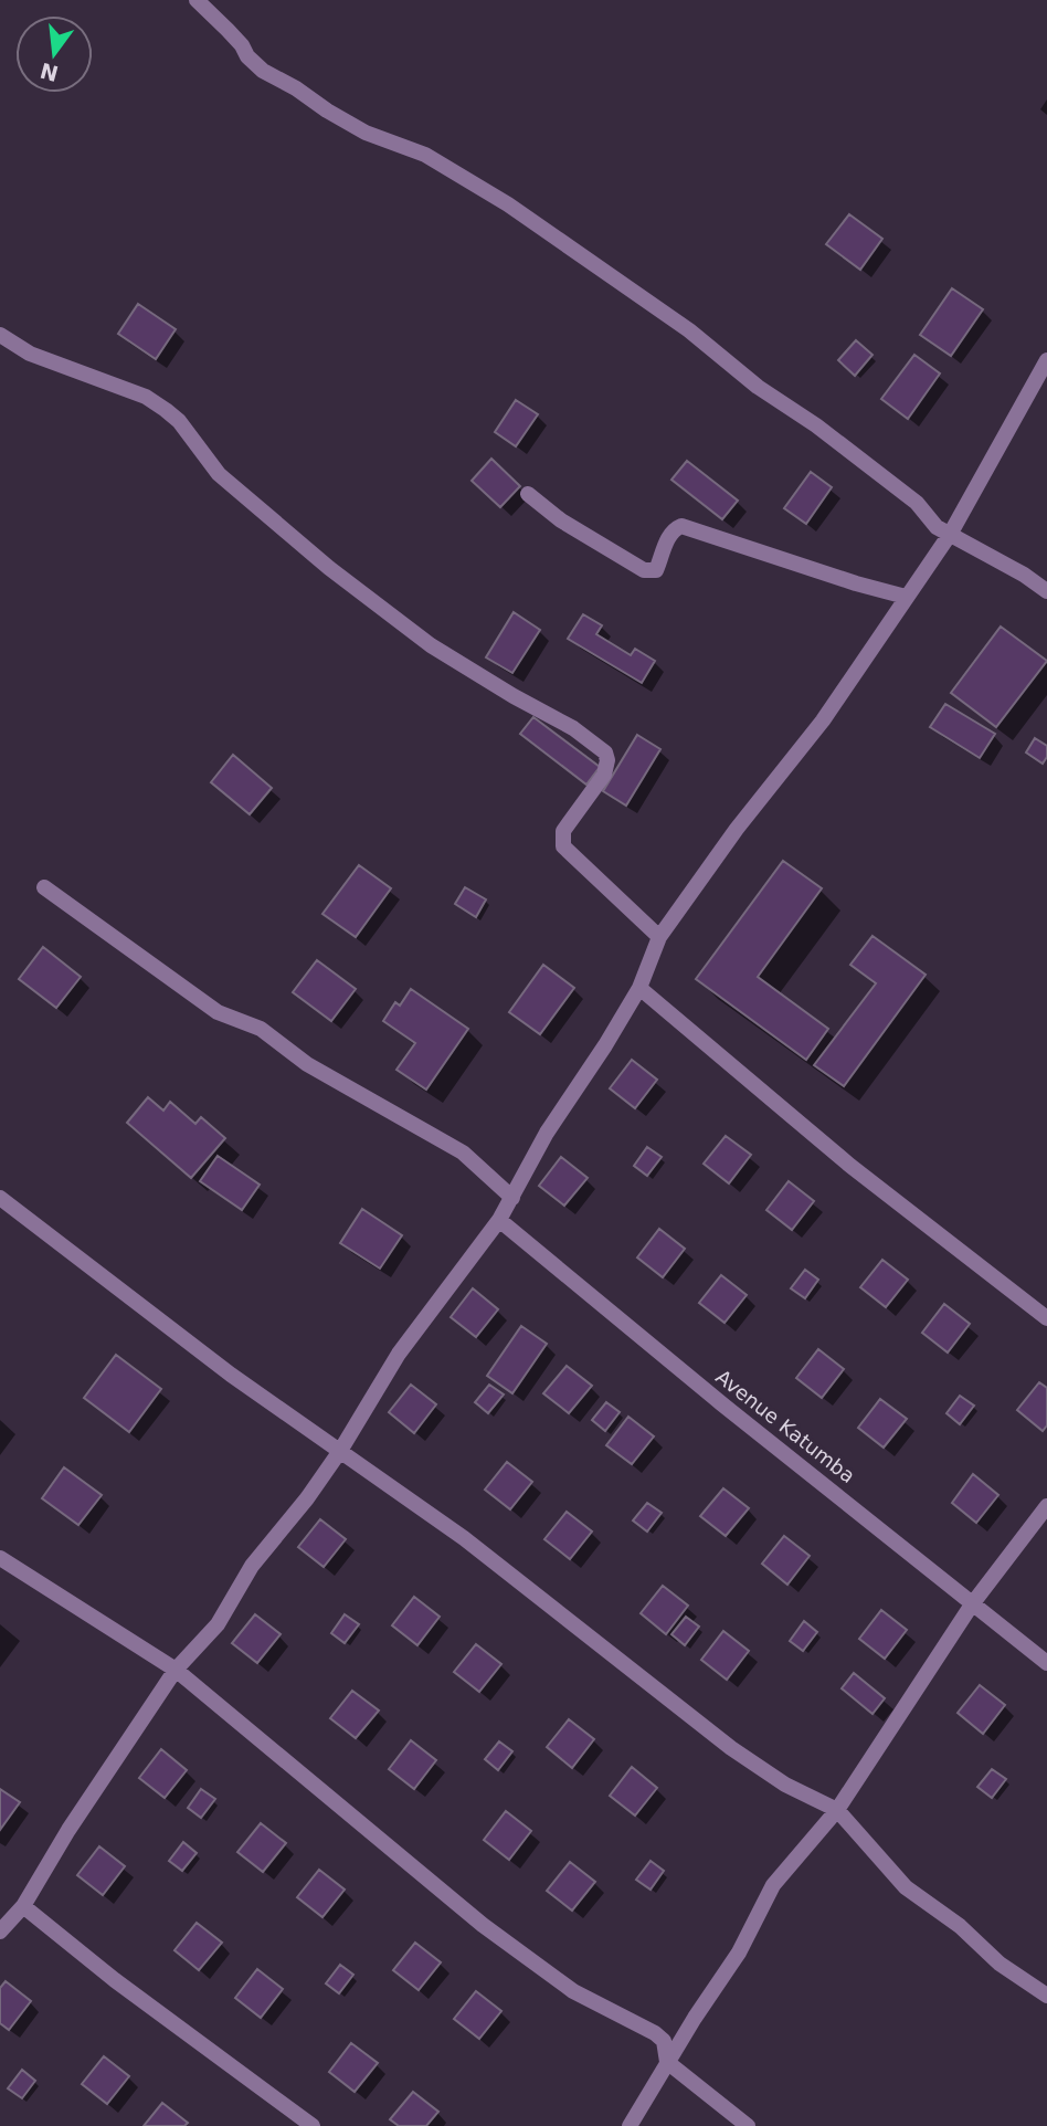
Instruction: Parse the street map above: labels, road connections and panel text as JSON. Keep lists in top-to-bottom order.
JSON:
{
  "streets": {
    "street": ["Avenue Katumba"]
  },
  "north": "bottom"
}
